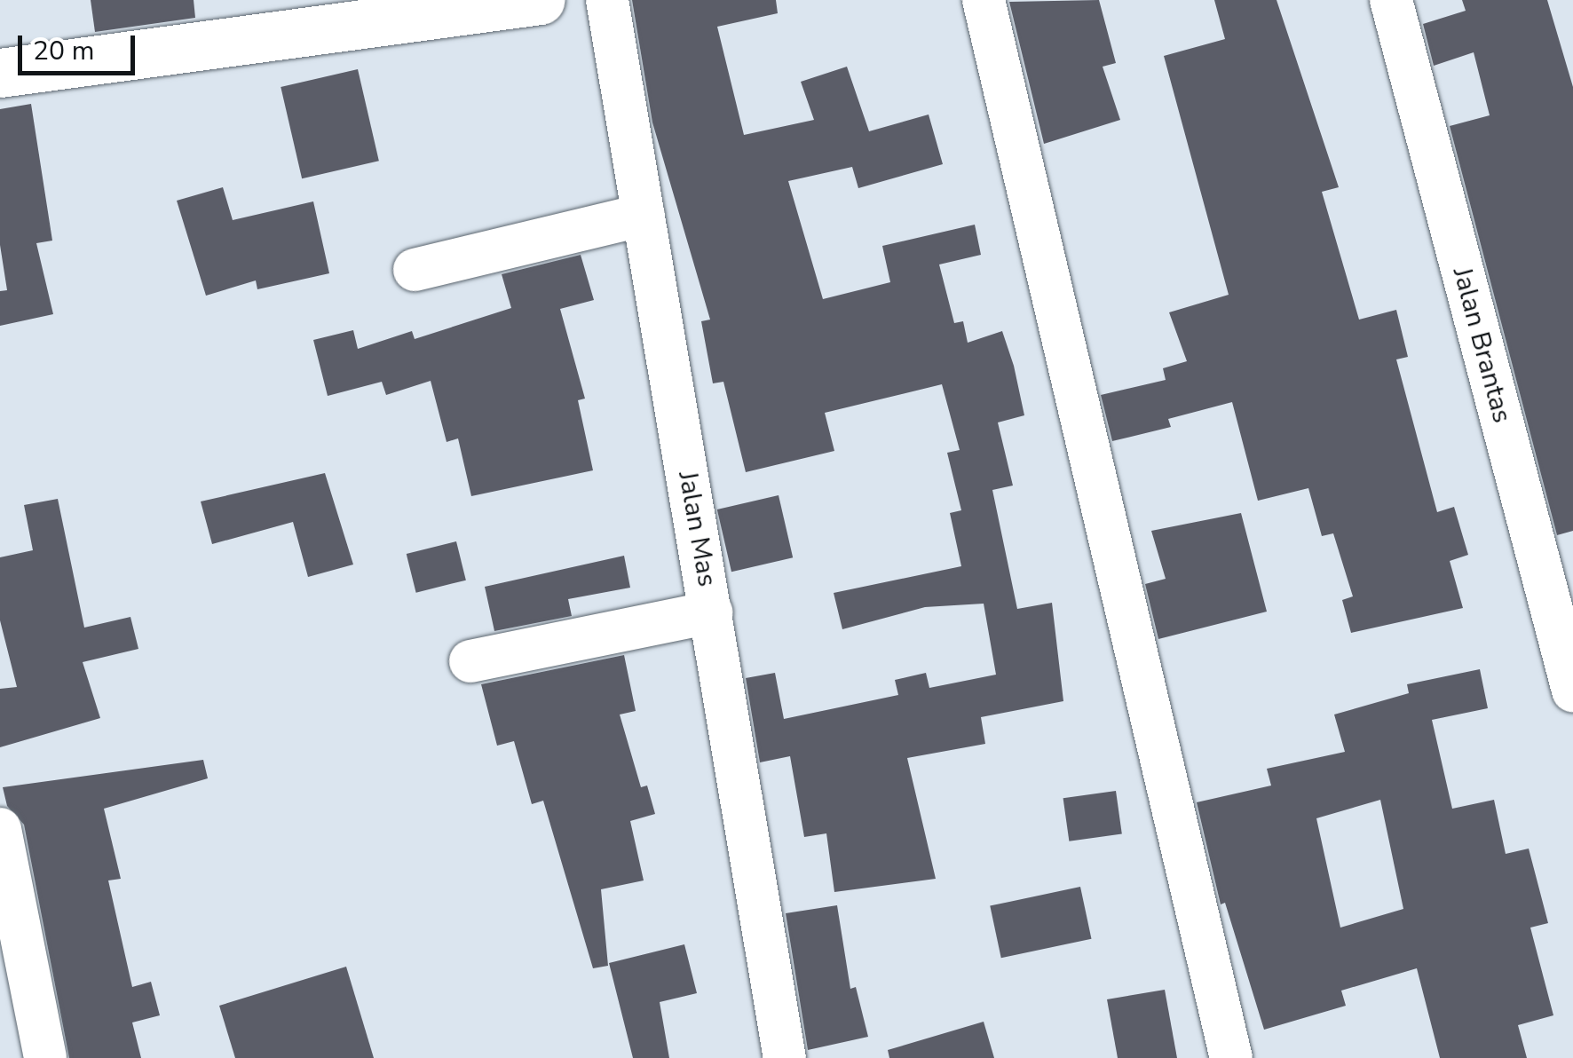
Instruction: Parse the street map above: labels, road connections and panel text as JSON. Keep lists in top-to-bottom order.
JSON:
{
  "streets": {
    "street": ["Jalan Brantas", "Jalan Mas"]
  },
  "scale_bar": "20 m"
}
